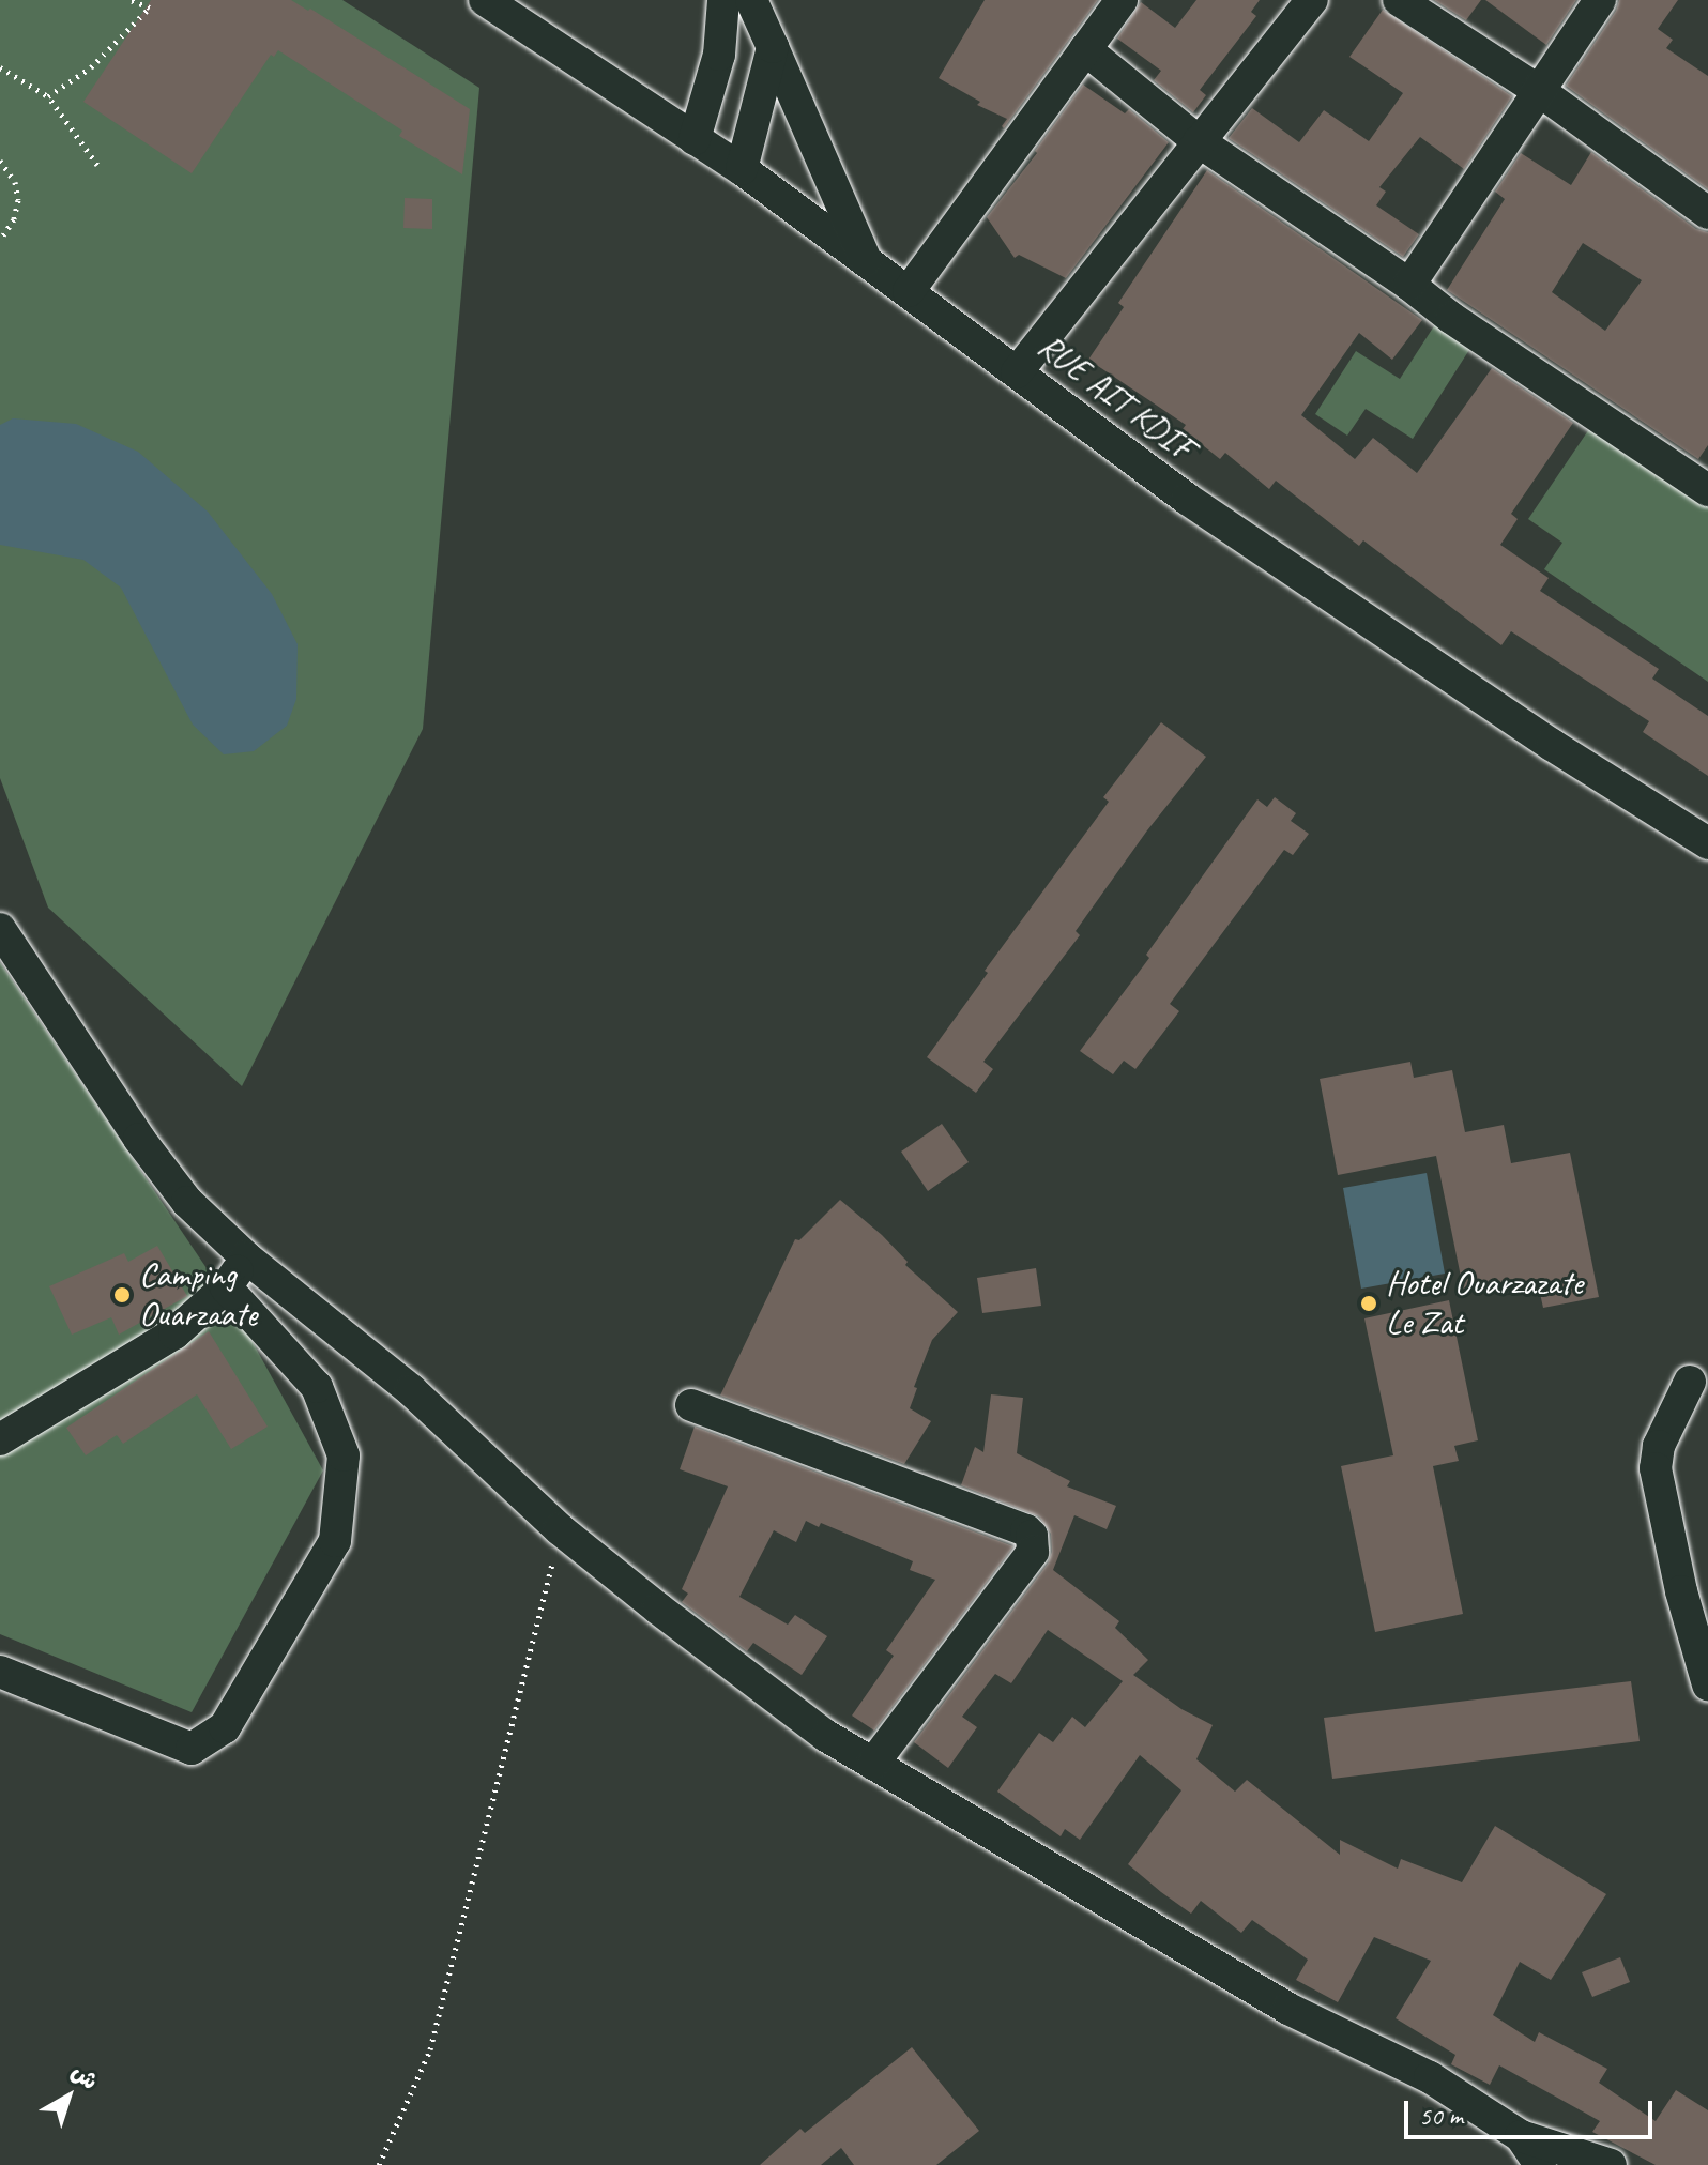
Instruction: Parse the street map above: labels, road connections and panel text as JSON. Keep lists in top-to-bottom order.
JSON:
{
  "streets": {
    "street": ["RUE AIT KDIF"]
  },
  "places": ["Camping Ouarzaate", "Hotel Ouarzazate Le Zat"],
  "scale_bar": "50 m",
  "north": "top right"
}
